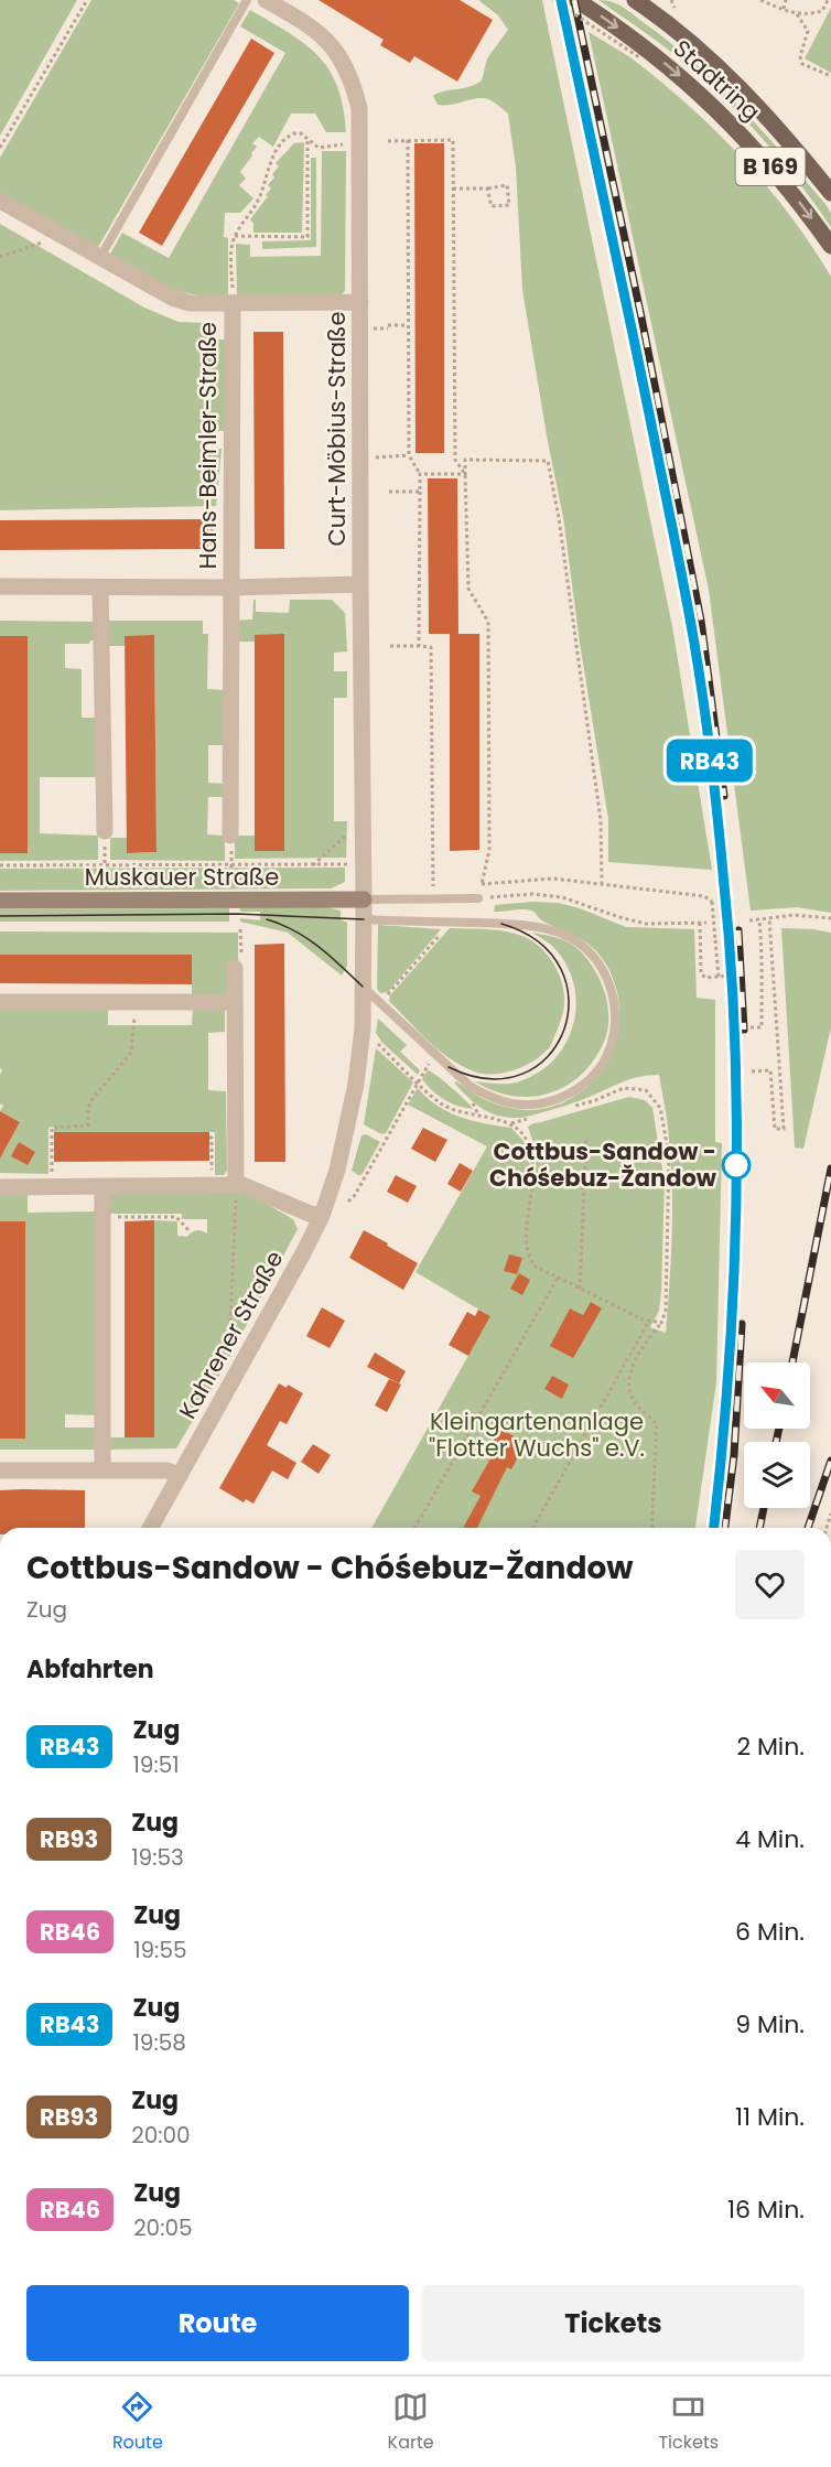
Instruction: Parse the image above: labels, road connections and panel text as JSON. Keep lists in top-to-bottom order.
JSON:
{
  "streets": {
    "main road": ["Stadtring", "B 169"],
    "street": [
      "Curt-Möbius-Straße",
      "Hans-Beimler-Straße",
      "Muskauer Straße",
      "Kahrener Straße"
    ]
  },
  "crossings": [
    ["Curt-Möbius-Straße", "Hans-Beimler-Straße"],
    ["Curt-Möbius-Straße", "Muskauer Straße"],
    ["Curt-Möbius-Straße", "Kahrener Straße"],
    ["Hans-Beimler-Straße", "Muskauer Straße"],
    ["Muskauer Straße", "Kahrener Straße"]
  ],
  "parks": ["Kleingartenanlage \"Flotter Wuchs\" e.V."],
  "places": ["Cottbus-Sandow - Chóśebuz-Žandow"],
  "north": "top left",
  "page": {
    "on_map": "RB43",
    "heading": [
      ["Cottbus-Sandow - Chóśebuz-Žandow", "Zug"],
      "Abfahrten"
    ],
    "list": [
      {
        "mark": "RB43",
        "name": "Zug",
        "note": "19:51",
        "value": "2 Min."
      },
      {
        "mark": "RB93",
        "name": "Zug",
        "note": "19:53",
        "value": "4 Min."
      },
      {
        "mark": "RB46",
        "name": "Zug",
        "note": "19:55",
        "value": "6 Min."
      },
      {
        "mark": "RB43",
        "name": "Zug",
        "note": "19:58",
        "value": "9 Min."
      },
      {
        "mark": "RB93",
        "name": "Zug",
        "note": "20:00",
        "value": "11 Min."
      },
      {
        "mark": "RB46",
        "name": "Zug",
        "note": "20:05",
        "value": "16 Min."
      }
    ],
    "buttons": ["Route", "Tickets"],
    "tabs": ["Route", "Karte", "Tickets"]
  }
}
